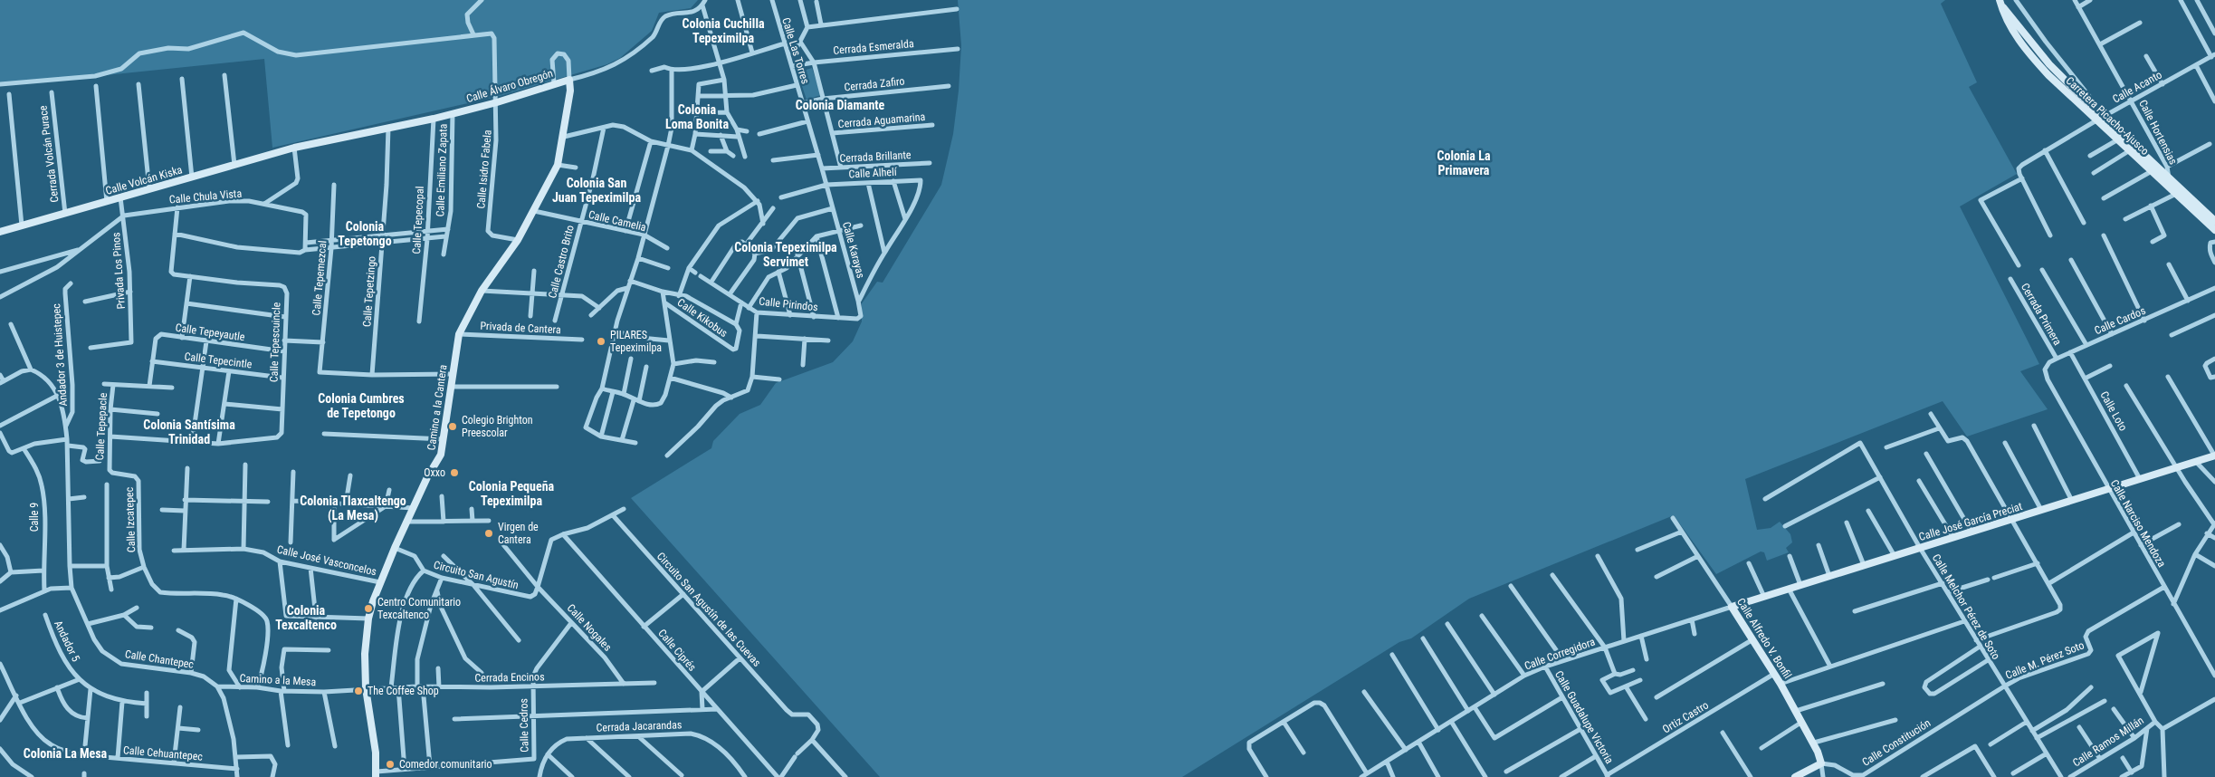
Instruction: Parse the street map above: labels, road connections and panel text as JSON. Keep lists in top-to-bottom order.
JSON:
{
  "streets": {
    "street": [
      "Cerrada Esmeralda",
      "Calle Las Torres",
      "Cerrada Zafiro",
      "Calle Álvaro Obregón",
      "Calle Acanto",
      "Carretera Picacho-Ajusco",
      "Cerrada Aguamarina",
      "Calle Hortensias",
      "Cerrada Volcán Purace",
      "Cerrada Brillante",
      "Calle Isidro Fabela",
      "Calle Emiliano Zapata",
      "Calle Alhelí",
      "Calle Volcán Kiska",
      "Calle Chula Vista",
      "Calle Tepecopal",
      "Calle Camelia",
      "Calle Karayas",
      "Calle Castro Brito",
      "Privada Los Pinos",
      "Calle Tepemezcal",
      "Calle Tepetzingo",
      "Calle Pirindos",
      "Cerrada Primera",
      "Calle Kikobus",
      "Calle Cardos",
      "Privada de Cantera",
      "Calle Tepeyautle",
      "Calle Tepescuincle",
      "Andador 3 de Huistepec",
      "Calle Tepecintle",
      "Camino a la Cantera",
      "Calle Loto",
      "Calle Tepepacle",
      "Calle 9",
      "Calle Izcatepec",
      "Calle José García Preciat",
      "Calle Narciso Mendoza",
      "Calle José Vasconcelos",
      "Circuito San Agustín",
      "Calle Melchor Pérez de Soto",
      "Circuito San Agustín de las Cuevas",
      "Calle Nogales",
      "Calle Alfredo V. Bonfil",
      "Andador 5",
      "Calle Ciprés",
      "Calle Corregidora",
      "Calle Chantepec",
      "Calle M. Pérez Soto",
      "Cerrada Encinos",
      "Camino a la Mesa",
      "Calle Guadalupe Victoria",
      "Ortiz Castro",
      "Calle Cedros",
      "Cerrada Jacarandas",
      "Calle Ramos Millán",
      "Calle Constitución",
      "Calle Cehuantepec"
    ]
  },
  "crossings": [
    ["Cerrada Esmeralda", "Calle Las Torres"],
    ["Calle Las Torres", "Cerrada Zafiro"],
    ["Calle Las Torres", "Cerrada Brillante"],
    ["Calle Las Torres", "Calle Alhelí"],
    ["Calle Las Torres", "Calle Karayas"],
    ["Calle Álvaro Obregón", "Calle Isidro Fabela"],
    ["Calle Álvaro Obregón", "Calle Emiliano Zapata"],
    ["Calle Álvaro Obregón", "Calle Volcán Kiska"],
    ["Calle Álvaro Obregón", "Calle Tepecopal"],
    ["Calle Álvaro Obregón", "Calle Tepetzingo"],
    ["Calle Álvaro Obregón", "Camino a la Cantera"],
    ["Calle Acanto", "Carretera Picacho-Ajusco"],
    ["Calle Acanto", "Calle Hortensias"],
    ["Carretera Picacho-Ajusco", "Calle Hortensias"],
    ["Cerrada Volcán Purace", "Calle Volcán Kiska"],
    ["Calle Isidro Fabela", "Camino a la Cantera"],
    ["Calle Alhelí", "Calle Karayas"],
    ["Calle Volcán Kiska", "Privada Los Pinos"],
    ["Calle Chula Vista", "Privada Los Pinos"],
    ["Calle Camelia", "Calle Castro Brito"],
    ["Calle Camelia", "Camino a la Cantera"],
    ["Calle Karayas", "Calle Pirindos"],
    ["Calle Tepemezcal", "Calle Tepetzingo"],
    ["Calle Pirindos", "Calle Kikobus"],
    ["Cerrada Primera", "Calle Cardos"],
    ["Cerrada Primera", "Calle Narciso Mendoza"],
    ["Calle Cardos", "Calle Loto"],
    ["Calle Cardos", "Calle Narciso Mendoza"],
    ["Privada de Cantera", "Camino a la Cantera"],
    ["Calle Tepeyautle", "Calle Tepescuincle"],
    ["Calle Tepeyautle", "Calle Tepecintle"],
    ["Calle Tepescuincle", "Calle Tepecintle"],
    ["Andador 3 de Huistepec", "Calle Chantepec"],
    ["Camino a la Cantera", "Calle José Vasconcelos"],
    ["Camino a la Cantera", "Circuito San Agustín"],
    ["Camino a la Cantera", "Cerrada Encinos"],
    ["Camino a la Cantera", "Camino a la Mesa"],
    ["Calle Loto", "Calle José García Preciat"],
    ["Calle Tepepacle", "Calle Izcatepec"],
    ["Calle Izcatepec", "Camino a la Mesa"],
    ["Calle José García Preciat", "Calle Narciso Mendoza"],
    ["Calle José García Preciat", "Calle Melchor Pérez de Soto"],
    ["Calle José García Preciat", "Calle Alfredo V. Bonfil"],
    ["Calle José García Preciat", "Calle Corregidora"],
    ["Calle Narciso Mendoza", "Calle M. Pérez Soto"],
    ["Circuito San Agustín", "Calle Nogales"],
    ["Calle Melchor Pérez de Soto", "Calle M. Pérez Soto"],
    ["Calle Melchor Pérez de Soto", "Calle Constitución"],
    ["Calle Nogales", "Cerrada Encinos"],
    ["Calle Nogales", "Calle Cedros"],
    ["Calle Alfredo V. Bonfil", "Calle Corregidora"],
    ["Calle Alfredo V. Bonfil", "Ortiz Castro"],
    ["Calle Alfredo V. Bonfil", "Calle Constitución"],
    ["Calle Corregidora", "Calle Guadalupe Victoria"],
    ["Calle Chantepec", "Camino a la Mesa"],
    ["Calle M. Pérez Soto", "Calle Constitución"],
    ["Cerrada Encinos", "Camino a la Mesa"],
    ["Cerrada Encinos", "Calle Cedros"],
    ["Calle Guadalupe Victoria", "Ortiz Castro"]
  ],
  "districts": [
    "Colonia Cuchilla Tepeximilpa",
    "Colonia Diamante",
    "Colonia Loma Bonita",
    "Colonia La Primavera",
    "Colonia San Juan Tepeximilpa",
    "Colonia Tepetongo",
    "Colonia Tepeximilpa Servimet",
    "Colonia Cumbres de Tepetongo",
    "Colonia Santísima Trinidad",
    "Colonia Pequeña Tepeximilpa",
    "Colonia Tlaxcaltengo (La Mesa)",
    "Colonia Texcaltenco",
    "Colonia La Mesa"
  ],
  "places": [
    "PILARES Tepeximilpa",
    "Colegio Brighton Preescolar",
    "Oxxo",
    "Virgen de Cantera",
    "Centro Comunitario Texcaltenco",
    "The Coffee Shop",
    "Comedor comunitario"
  ]
}
